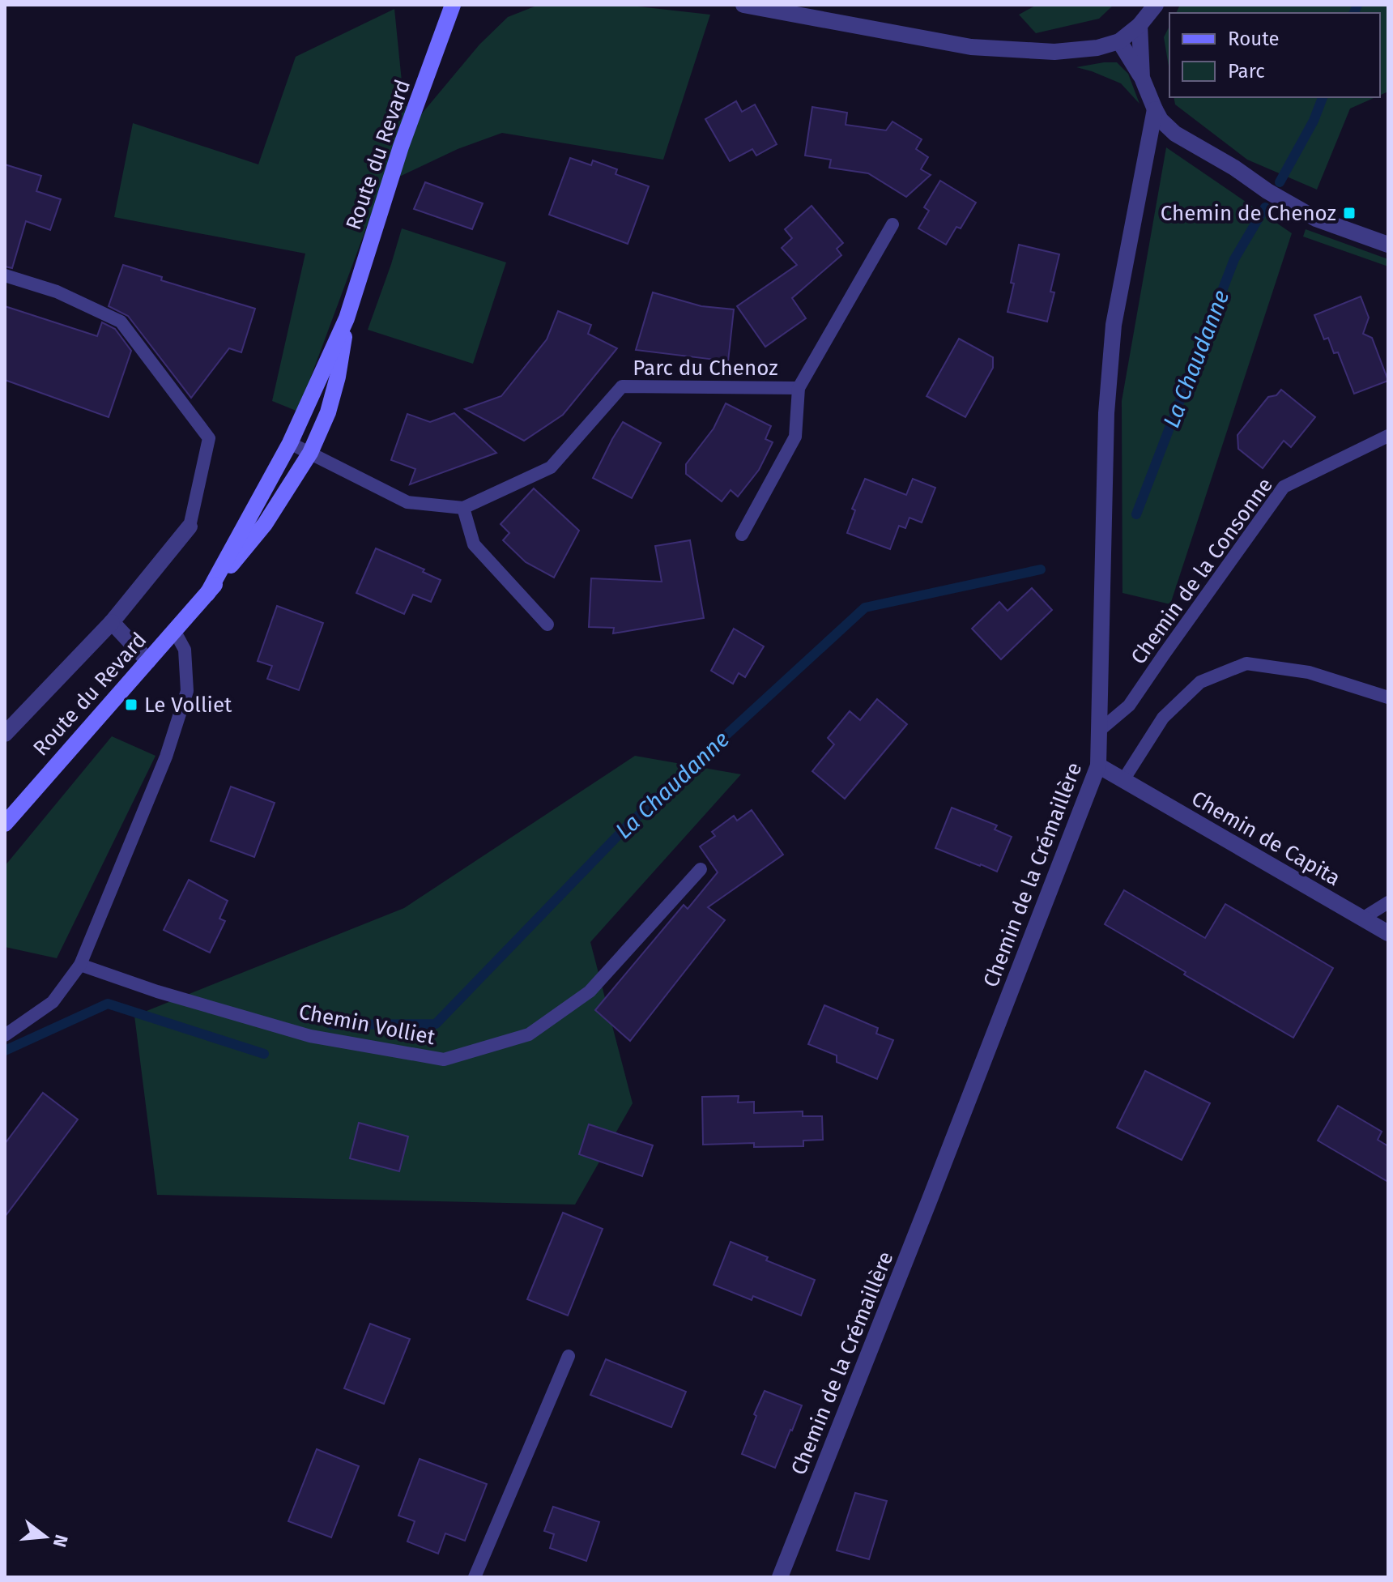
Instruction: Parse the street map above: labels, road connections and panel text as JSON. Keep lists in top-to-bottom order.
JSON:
{
  "streets": {
    "main road": ["Route du Revard"],
    "street": ["Chemin de Capita", "Chemin de la Crémaillère"],
    "lane": ["Parc du Chenoz", "Chemin de la Consonne", "Chemin Volliet"]
  },
  "crossings": [
    ["Chemin de la Consonne", "Chemin de la Crémaillère"],
    ["Chemin de Capita", "Chemin de la Crémaillère"]
  ],
  "water": ["La Chaudanne"],
  "places": {
    "transit": ["Chemin de Chenoz", "Le Volliet"]
  },
  "legend": ["Route", "Parc"],
  "north": "right"
}
